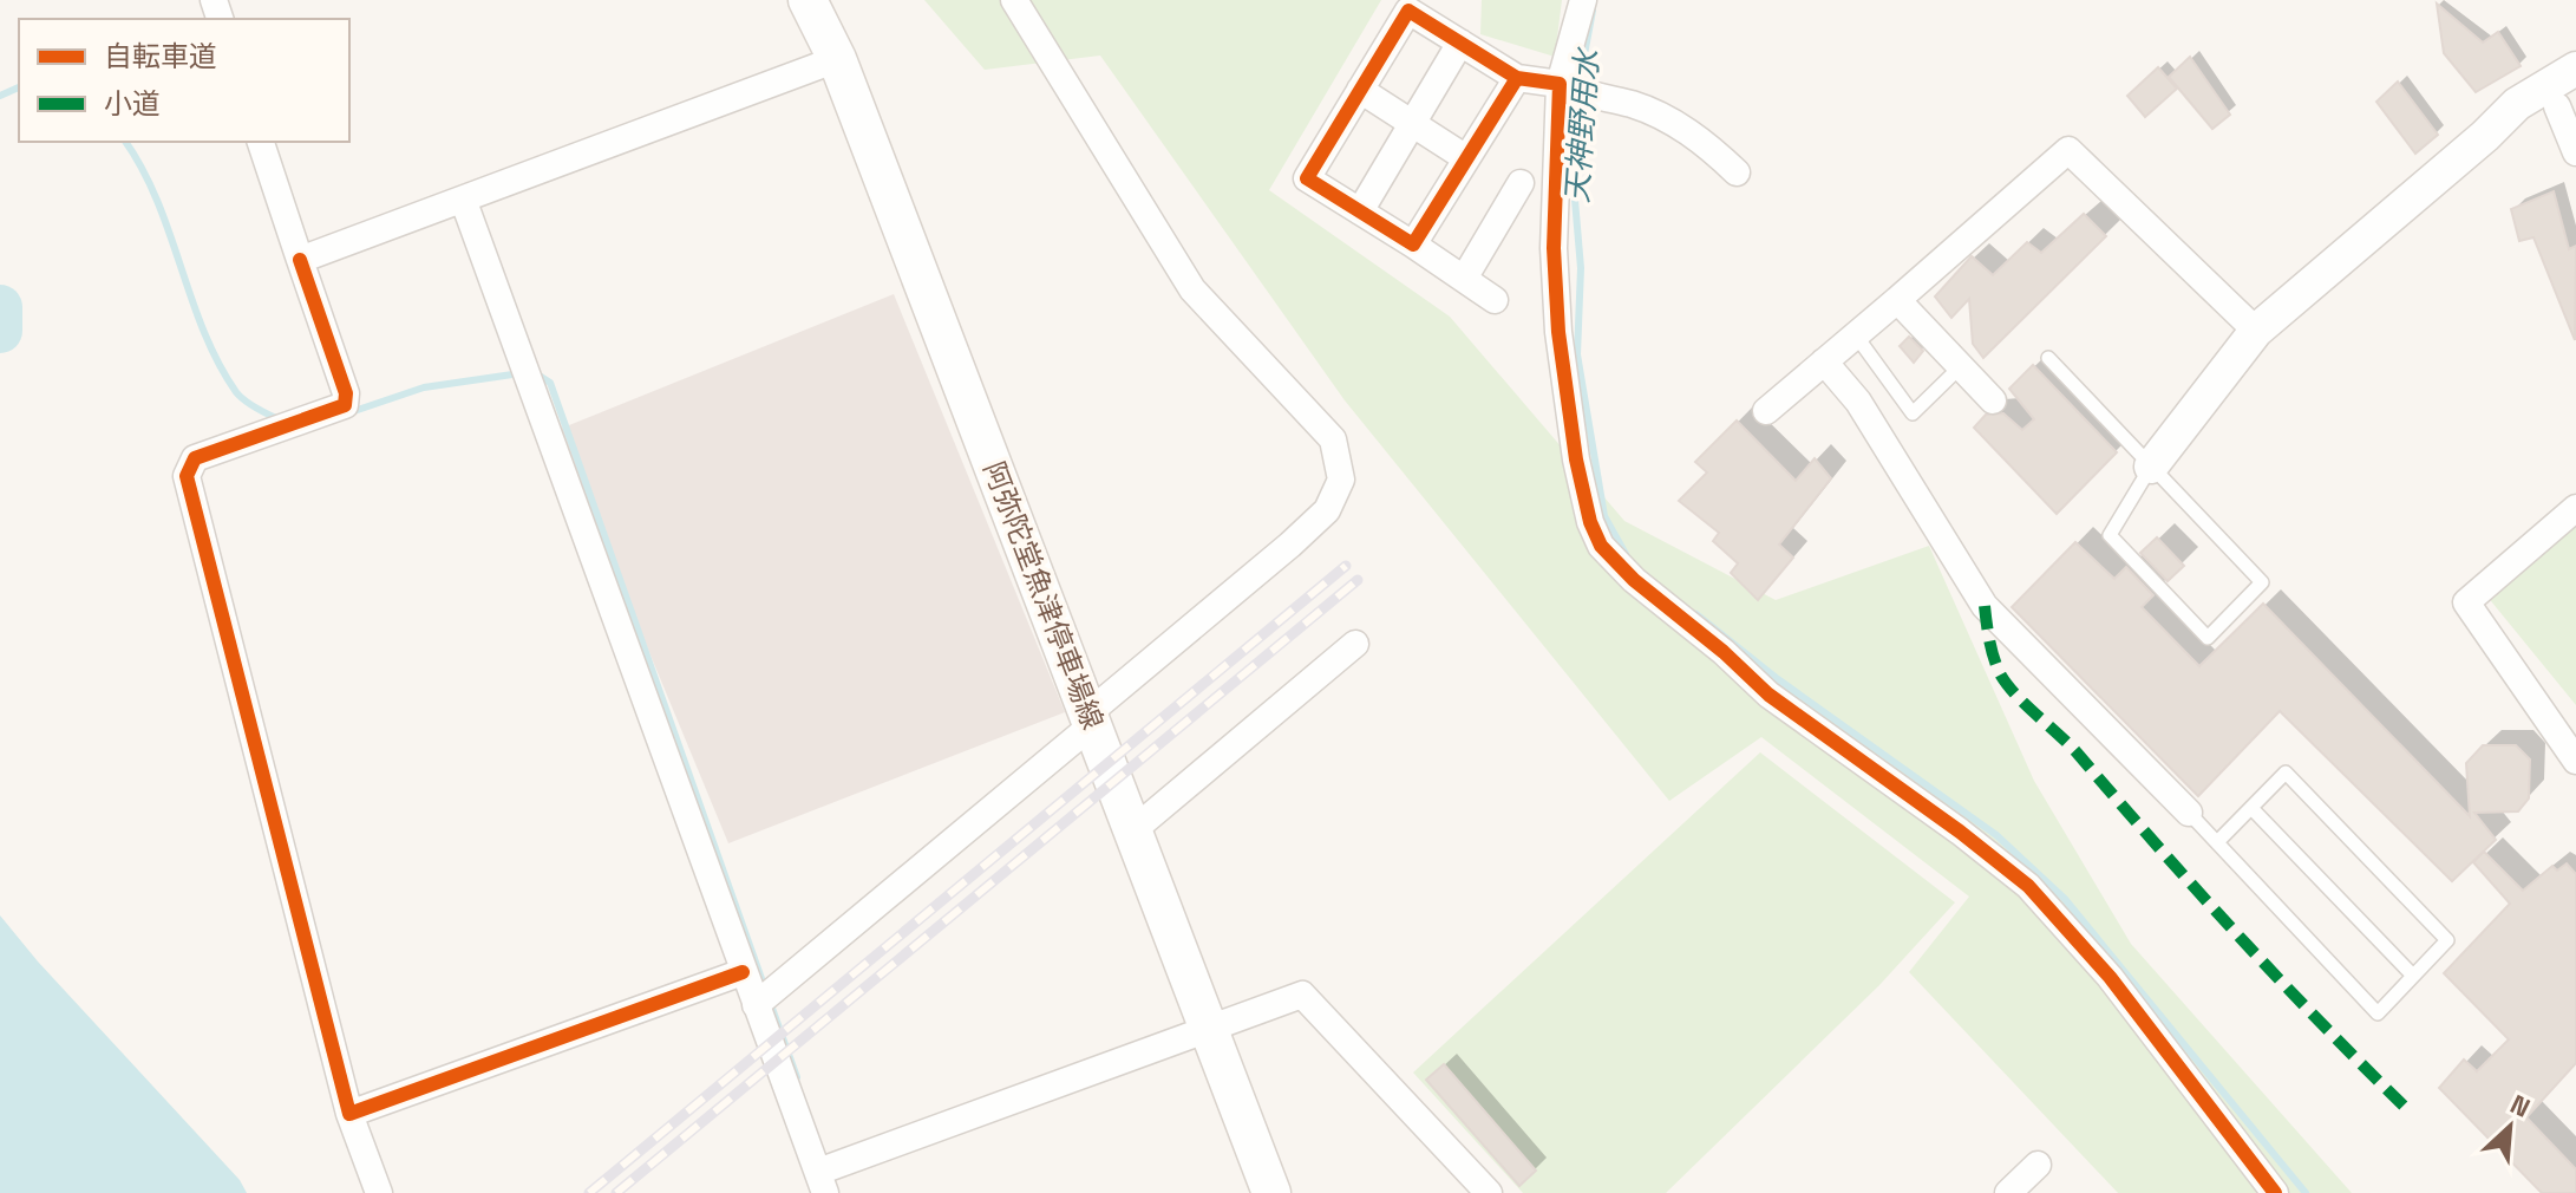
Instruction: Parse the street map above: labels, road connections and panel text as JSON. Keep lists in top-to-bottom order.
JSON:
{
  "streets": {
    "main road": ["阿弥陀堂魚津停車場線"]
  },
  "water": ["天神野用水"],
  "legend": ["自転車道", "小道"],
  "north": "top right"
}
